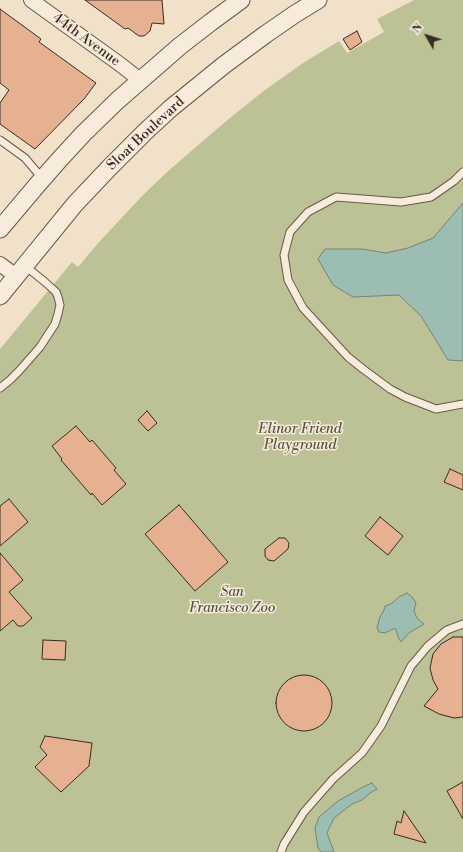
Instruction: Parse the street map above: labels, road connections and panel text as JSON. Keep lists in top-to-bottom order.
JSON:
{
  "streets": {
    "street": ["44th Avenue", "Sloat Boulevard"]
  },
  "parks": ["Elinor Friend Playground", "San Francisco Zoo"],
  "north": "top left"
}
